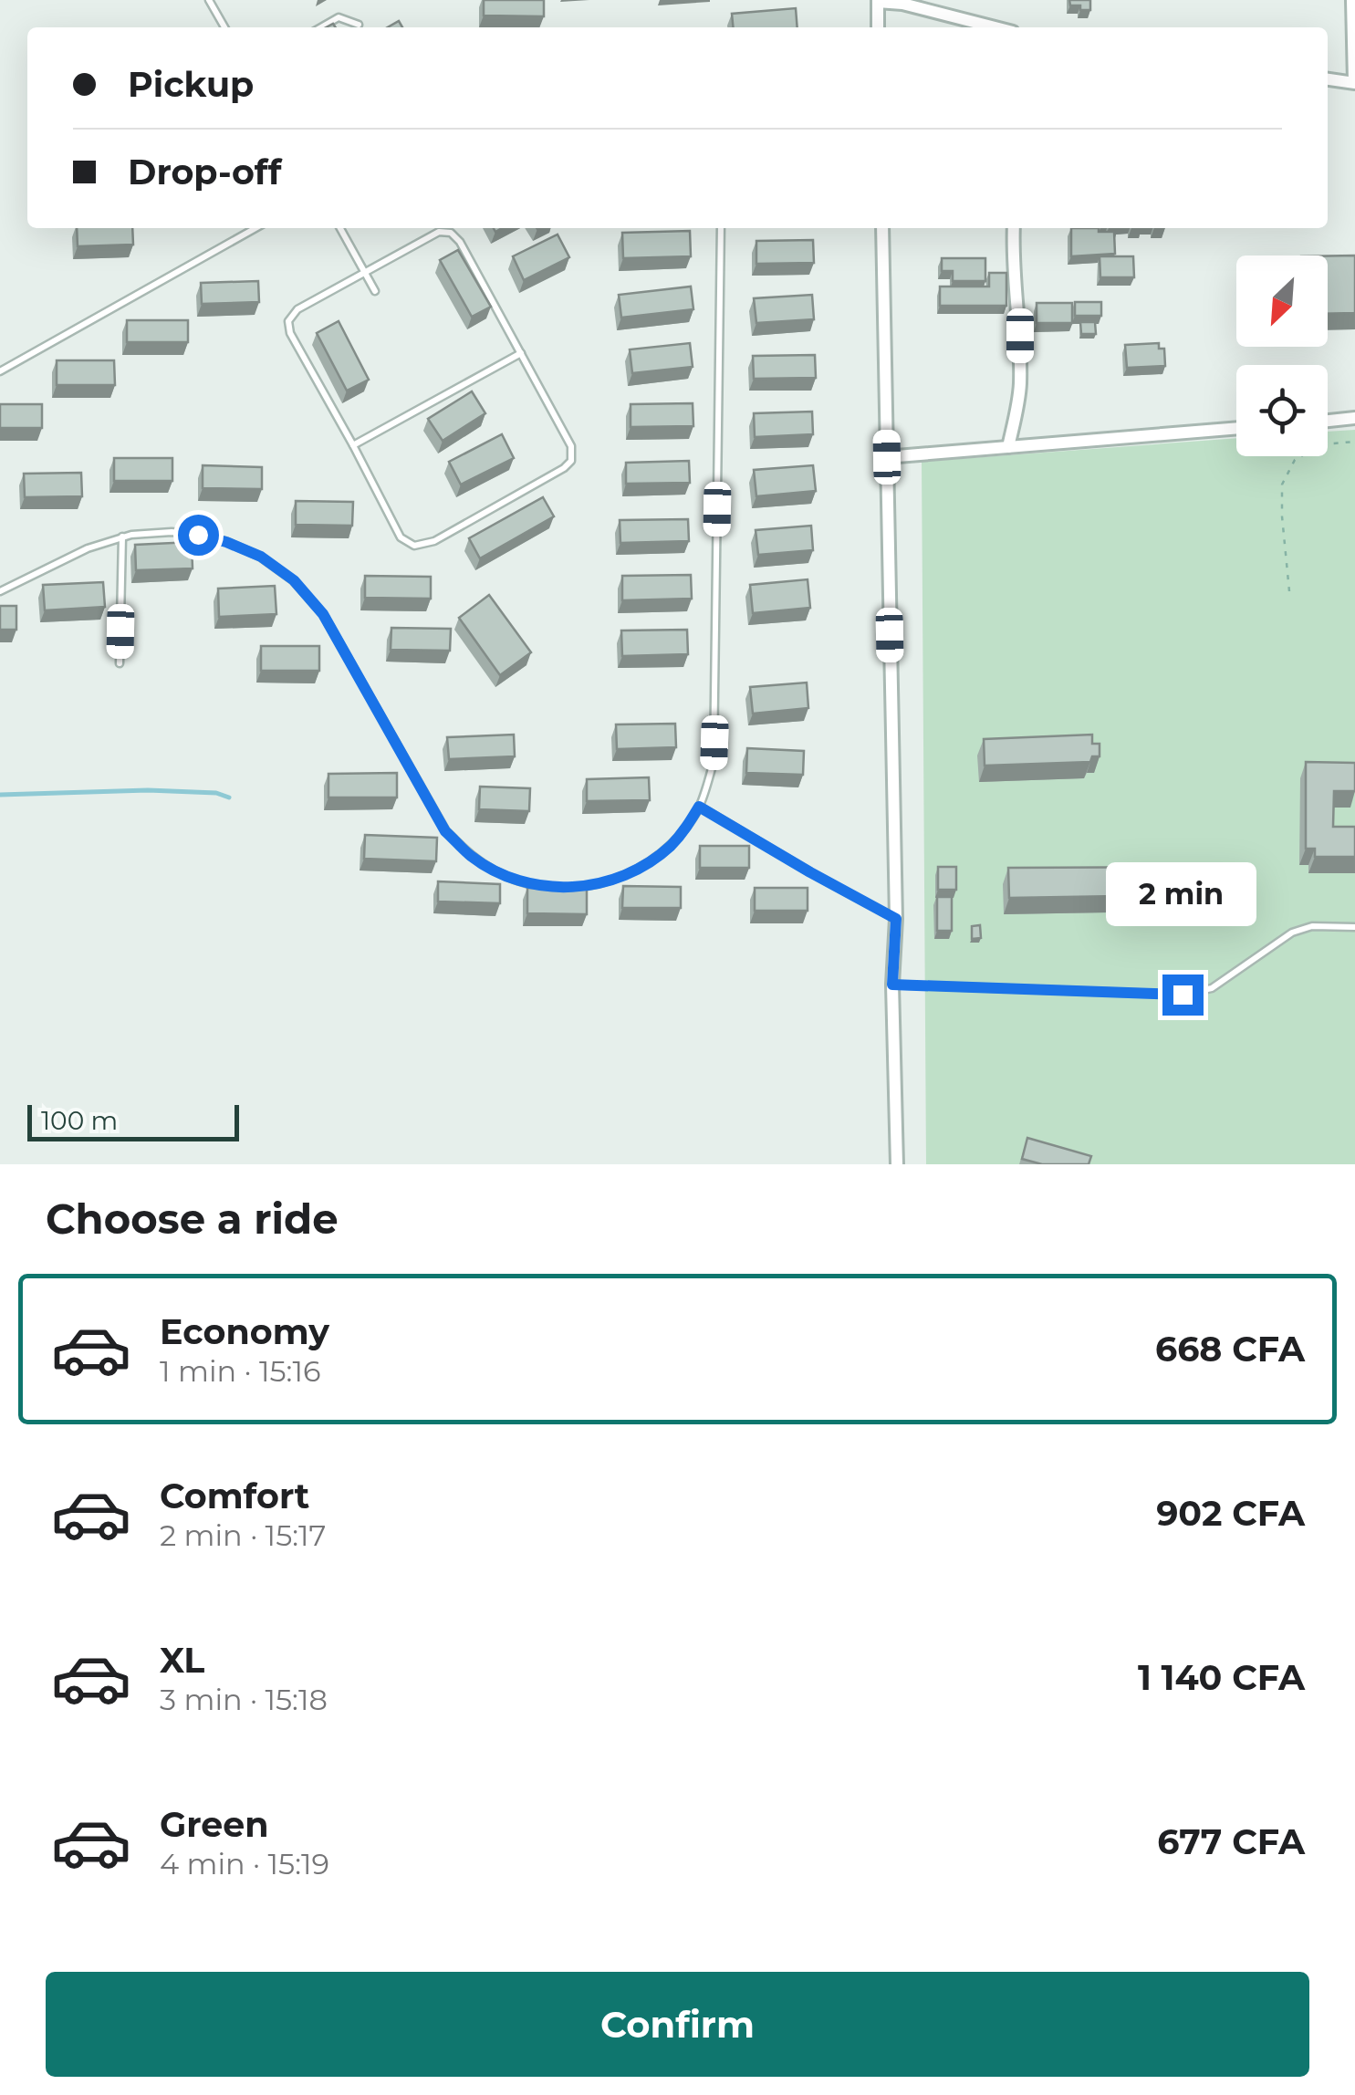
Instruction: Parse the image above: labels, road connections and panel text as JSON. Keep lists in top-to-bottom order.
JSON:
{
  "scale_bar": "100 m",
  "north": "bottom left",
  "page": {
    "banner": ["Pickup", "Drop-off"],
    "bubble": "2 min",
    "scale": "100 m",
    "heading": "Choose a ride",
    "list": [
      {
        "name": "Economy",
        "note": "1 min · 15:16",
        "value": "668 CFA"
      },
      {
        "name": "Comfort",
        "note": "2 min · 15:17",
        "value": "902 CFA"
      },
      {
        "name": "XL",
        "note": "3 min · 15:18",
        "value": "1 140 CFA"
      },
      {
        "name": "Green",
        "note": "4 min · 15:19",
        "value": "677 CFA"
      }
    ],
    "buttons": "Confirm"
  }
}
